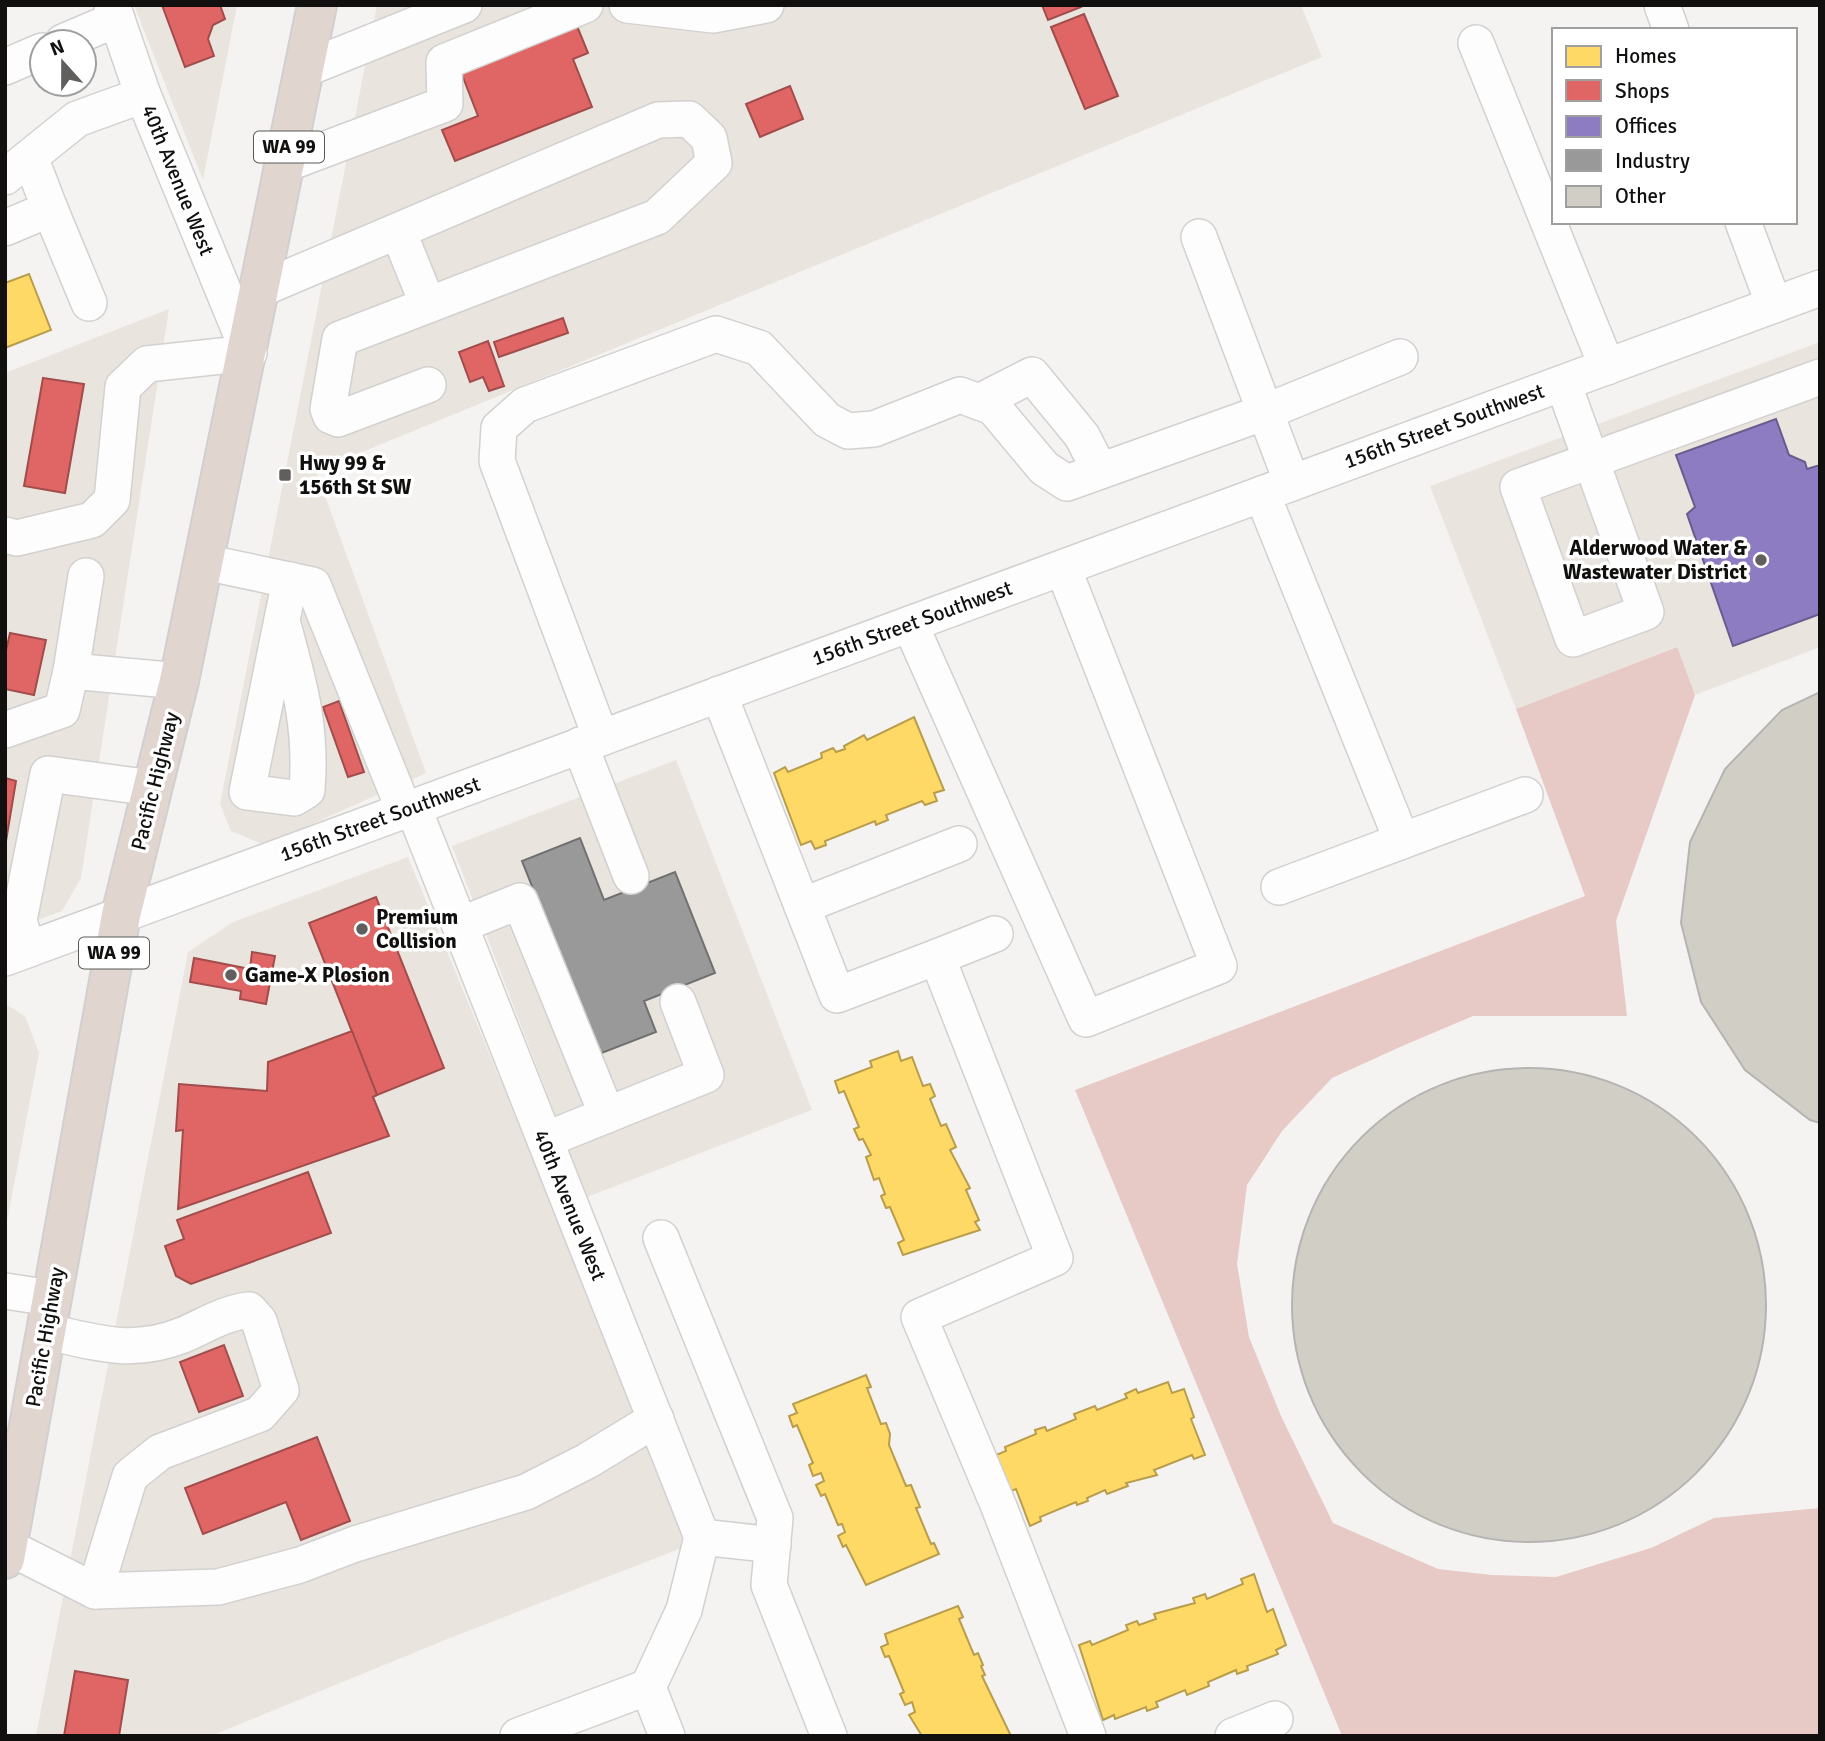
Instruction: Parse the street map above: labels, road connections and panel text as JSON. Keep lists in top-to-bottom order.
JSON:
{
  "streets": {
    "highway": ["WA 99", "Pacific Highway"],
    "street": ["40th Avenue West", "156th Street Southwest"]
  },
  "crossings": [
    ["40th Avenue West", "156th Street Southwest"],
    ["40th Avenue West", "Pacific Highway"],
    ["156th Street Southwest", "Pacific Highway"]
  ],
  "places": {
    "transit": ["Hwy 99 & 156th St SW"],
    "other": ["Alderwood Water & Wastewater District", "Premium Collision", "Game-X Plosion"]
  },
  "legend": [
    "Homes",
    "Shops",
    "Offices",
    "Industry",
    "Other"
  ],
  "north": "top"
}
